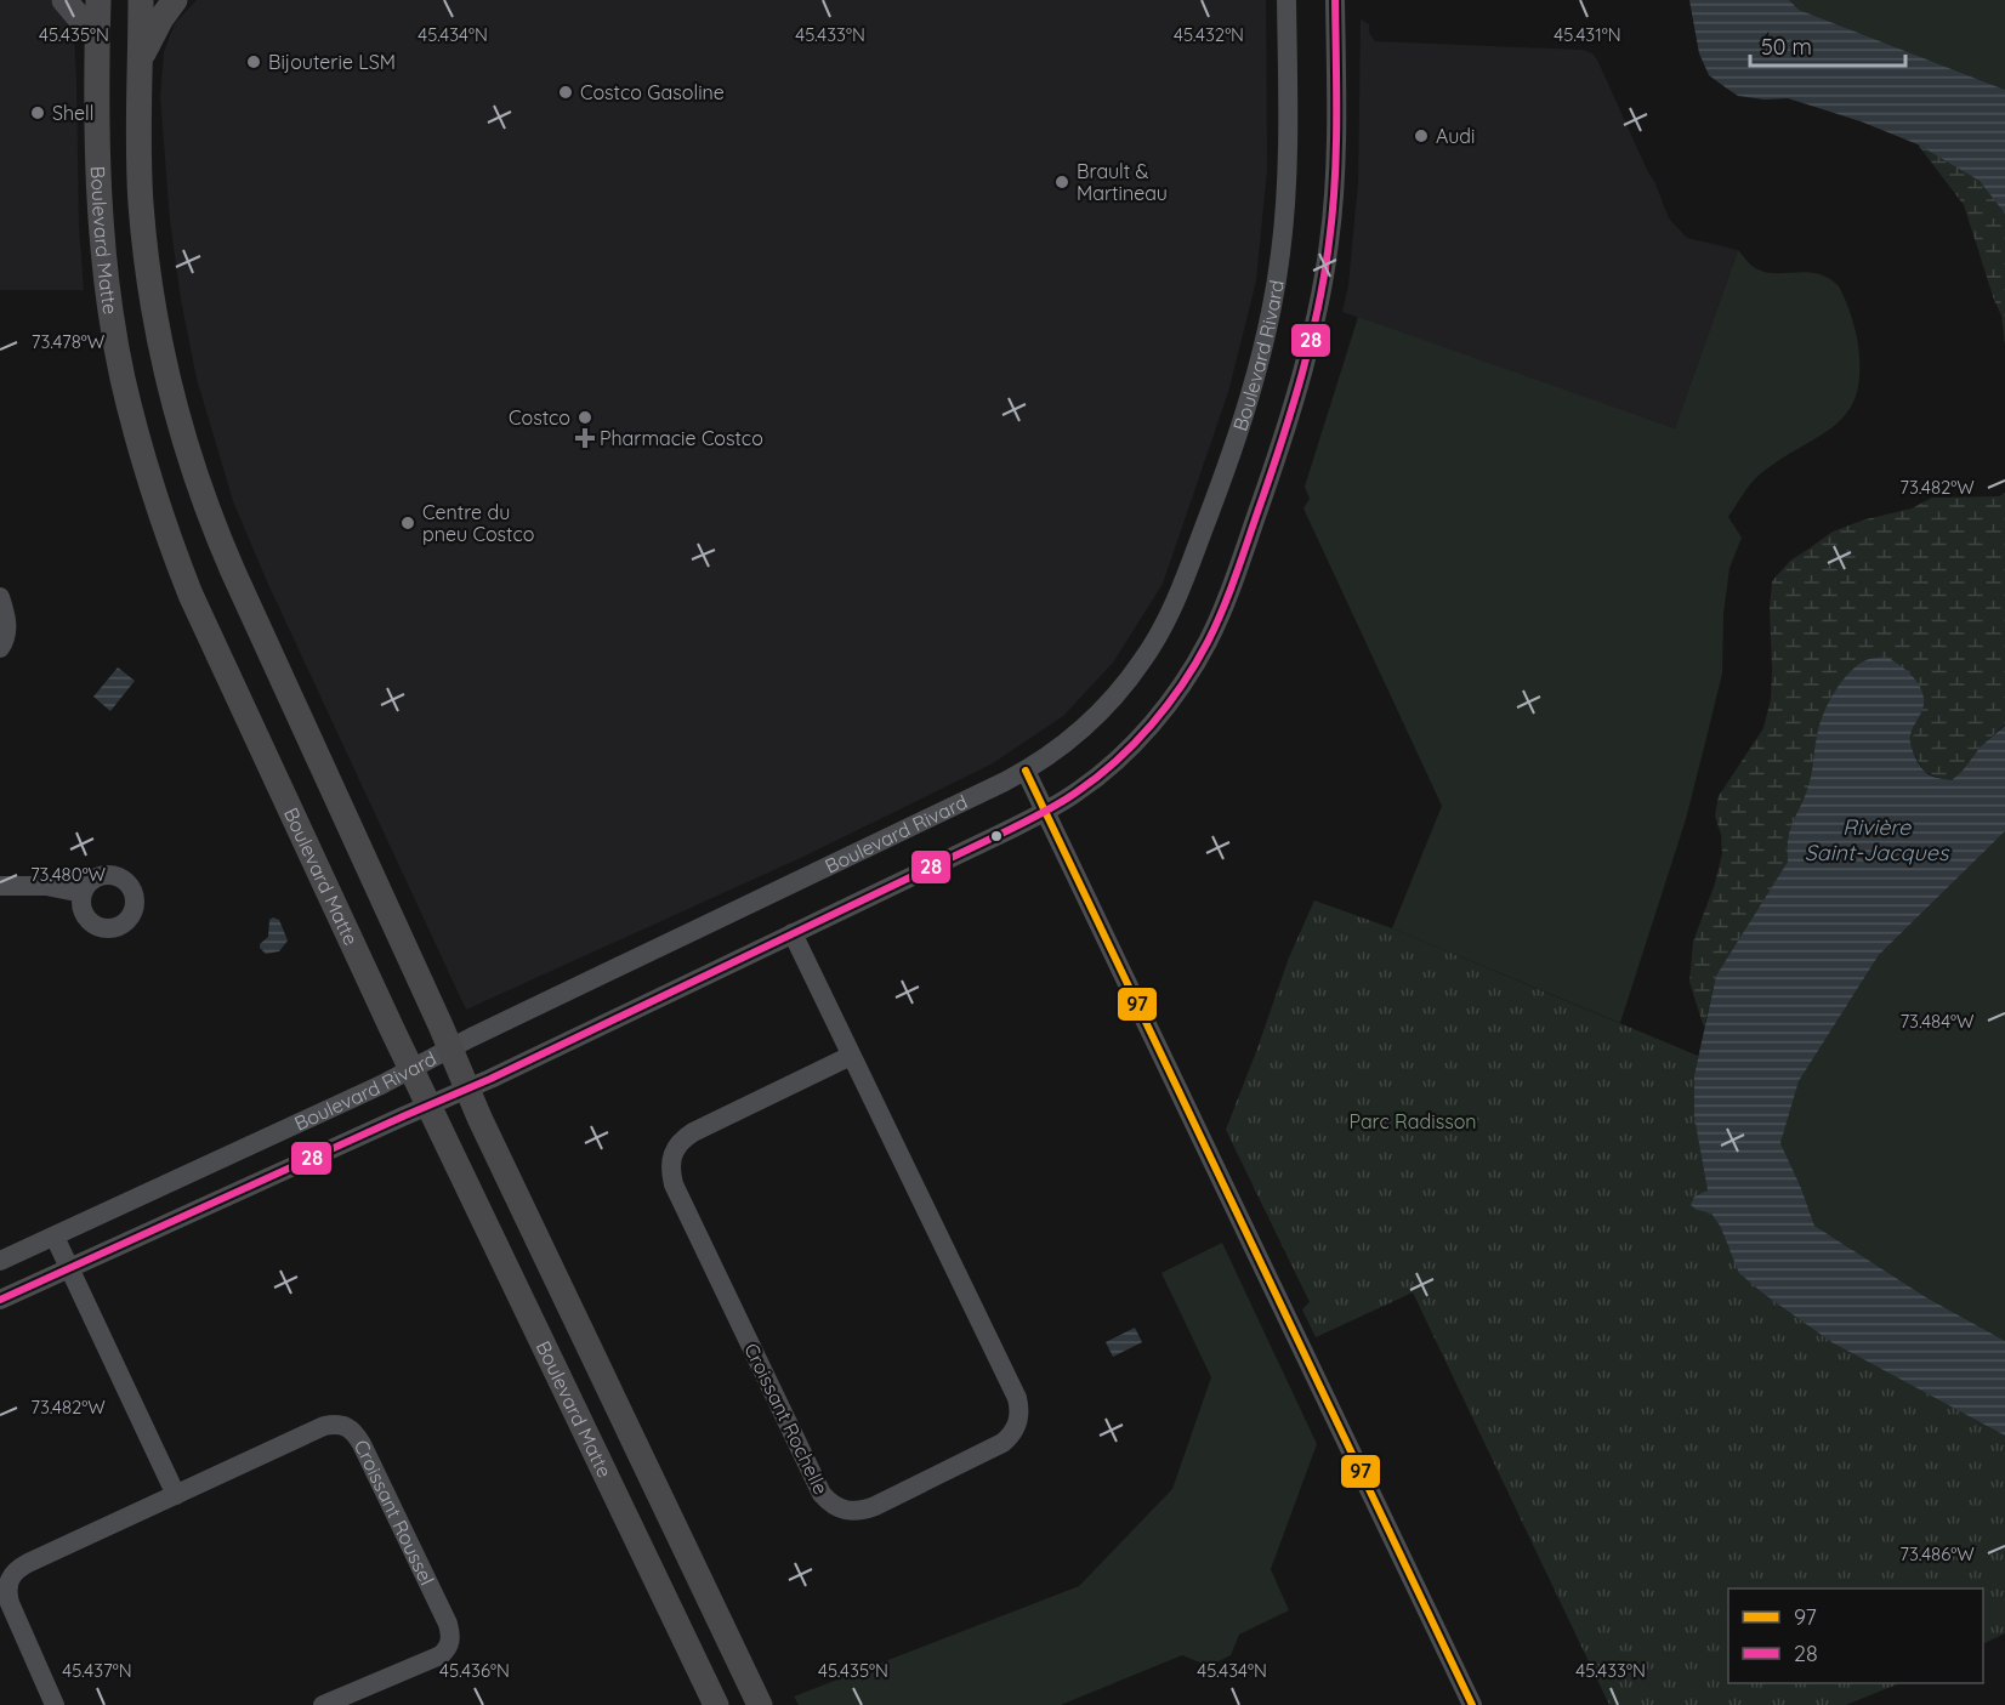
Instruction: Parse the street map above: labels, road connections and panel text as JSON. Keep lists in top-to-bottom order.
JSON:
{
  "streets": {
    "main road": ["Boulevard Matte"],
    "street": ["Boulevard Rivard", "Croissant Rochelle", "Croissant Roussel"]
  },
  "crossings": [
    ["Boulevard Matte", "Boulevard Rivard"],
    ["Boulevard Rivard", "Croissant Rochelle"]
  ],
  "water": ["Rivière Saint-Jacques"],
  "parks": ["Parc Radisson"],
  "places": {
    "other": [
      "Bijouterie LSM",
      "Costco Gasoline",
      "Shell",
      "Audi",
      "Brault & Martineau",
      "Costco",
      "Centre du pneu Costco"
    ],
    "health": ["Pharmacie Costco"]
  },
  "lines": ["transit line 28", "transit line 97"],
  "legend": ["97", "28"],
  "scale_bar": "50 m",
  "coordinates": [
    "45.431°N",
    "45.435°N",
    "45.434°N",
    "45.433°N",
    "45.432°N",
    "73.478°W",
    "73.482°W",
    "73.480°W",
    "73.484°W",
    "73.486°W",
    "45.437°N",
    "45.436°N"
  ]
}
